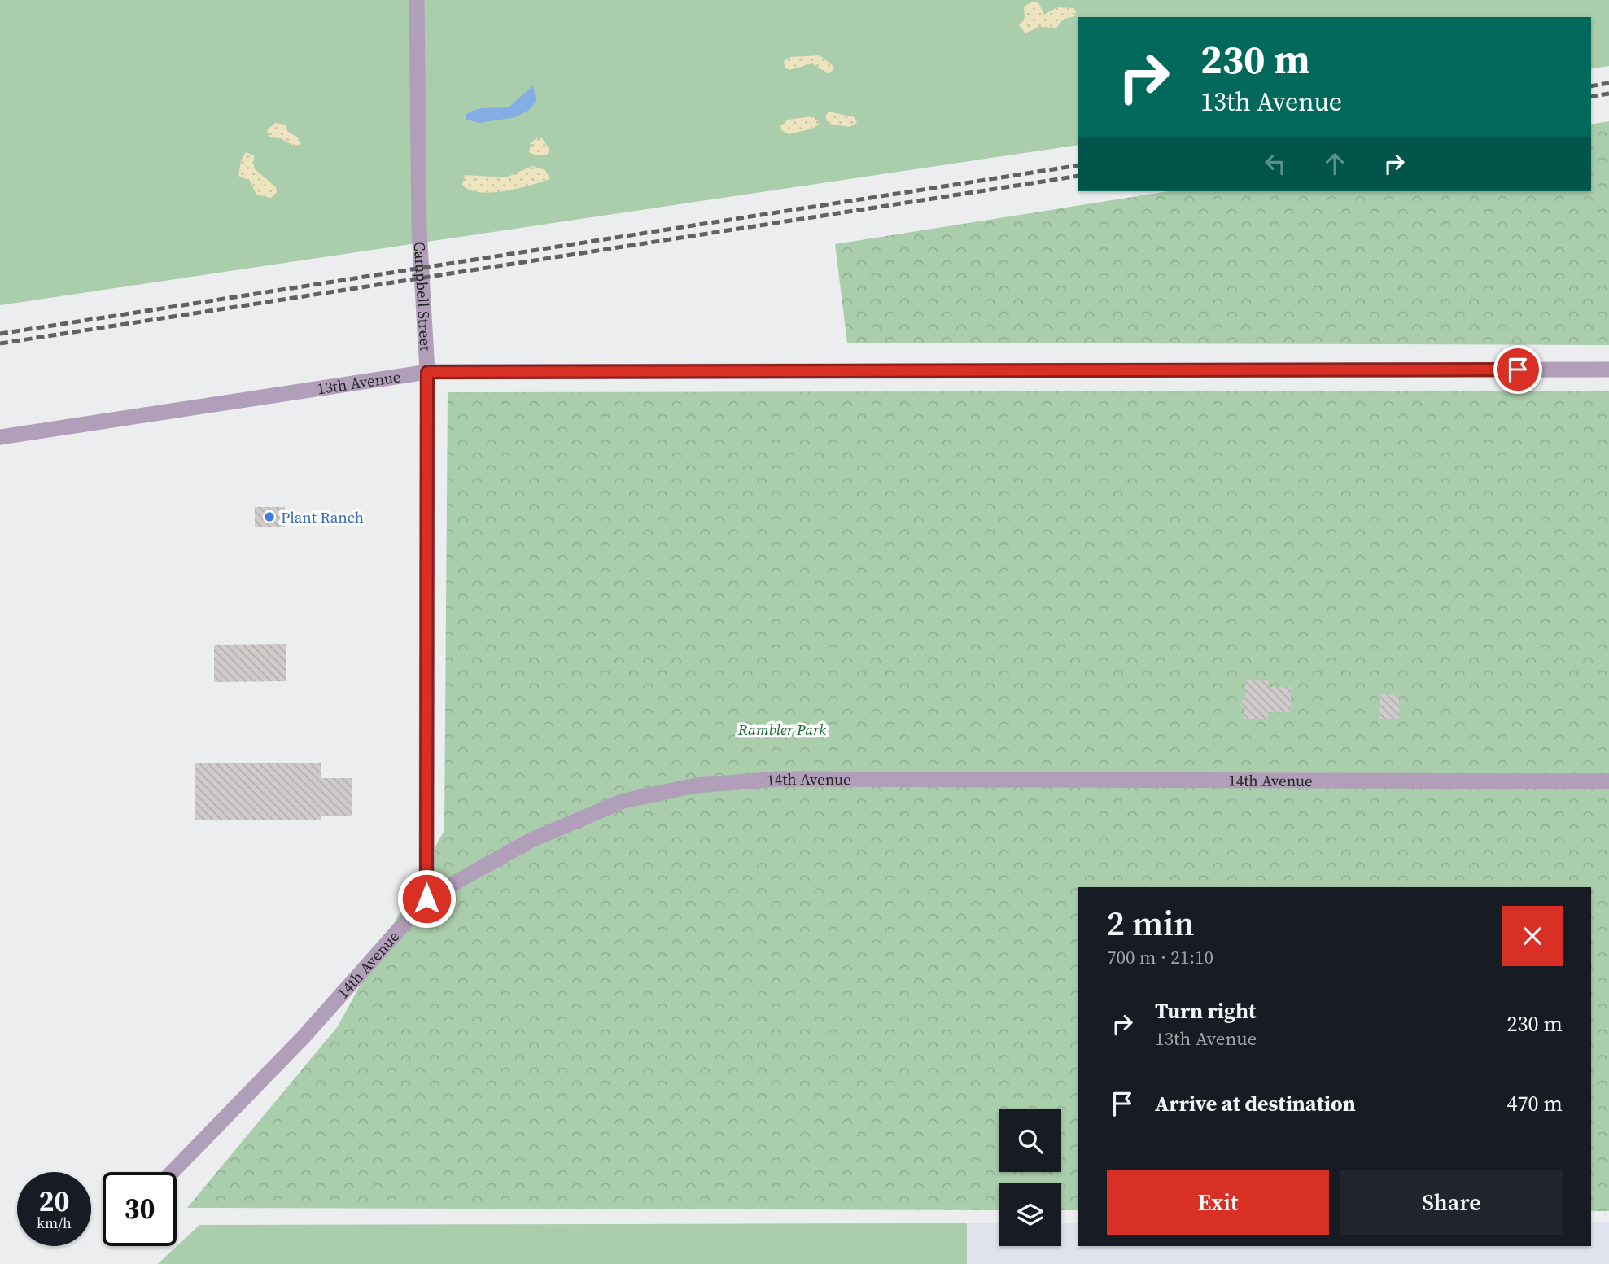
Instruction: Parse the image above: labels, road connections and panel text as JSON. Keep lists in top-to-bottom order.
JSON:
{
  "streets": {
    "street": ["Campbell Street", "13th Avenue", "14th Avenue"]
  },
  "crossings": [
    ["Campbell Street", "13th Avenue"],
    ["Campbell Street", "14th Avenue"]
  ],
  "parks": ["Rambler Park"],
  "places": ["Plant Ranch"],
  "page": {
    "turn": ["230 m", "13th Avenue"],
    "heading": ["2 min", "700 m · 21:10"],
    "list": [
      {
        "name": "Turn right",
        "note": "13th Avenue",
        "value": "230 m"
      },
      {
        "name": "Arrive at destination",
        "value": "470 m"
      }
    ],
    "buttons": ["Exit", "Share"],
    "speed": "20 km/h",
    "limit": "30"
  }
}
